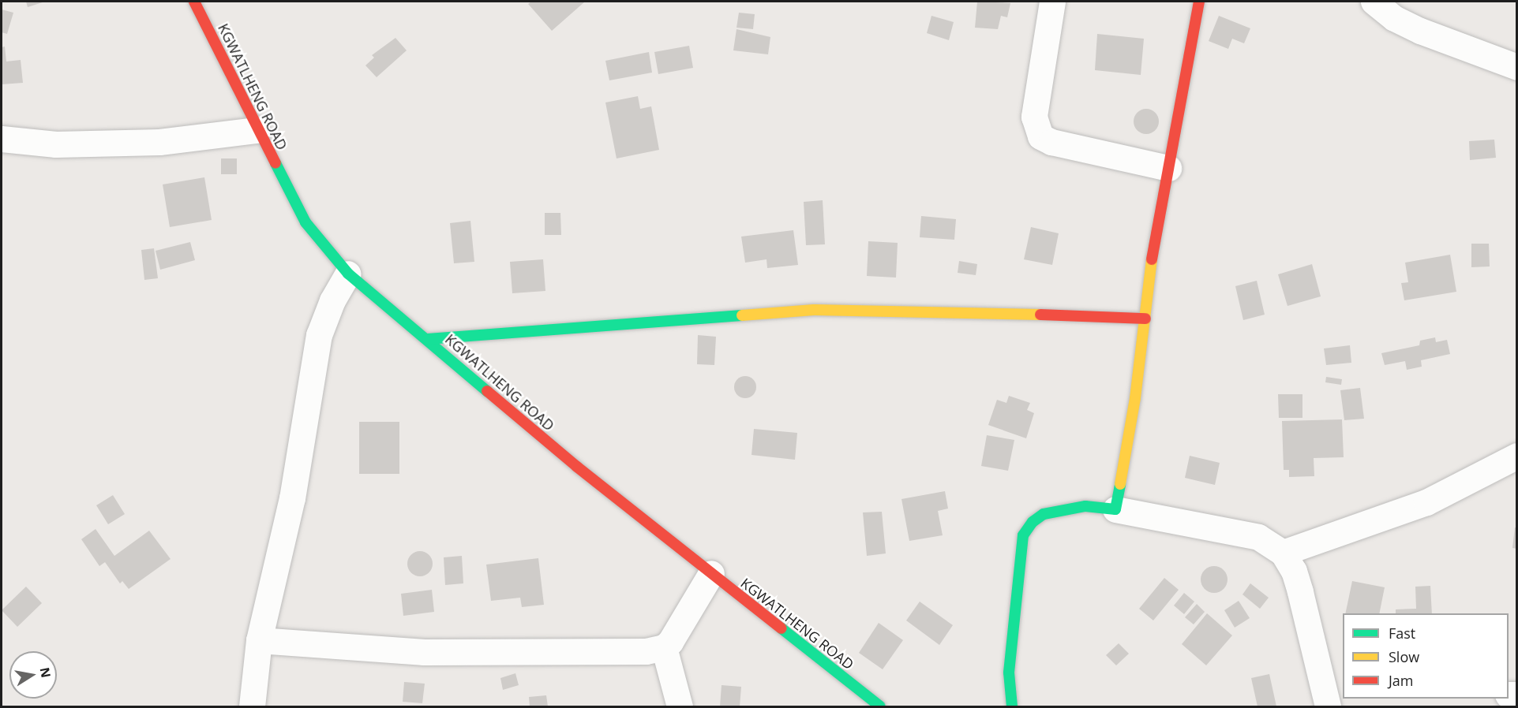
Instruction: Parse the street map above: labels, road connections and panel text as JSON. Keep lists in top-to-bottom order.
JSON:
{
  "streets": {
    "street": ["KGWATLHENG ROAD"]
  },
  "legend": ["Fast", "Slow", "Jam"],
  "north": "right"
}
